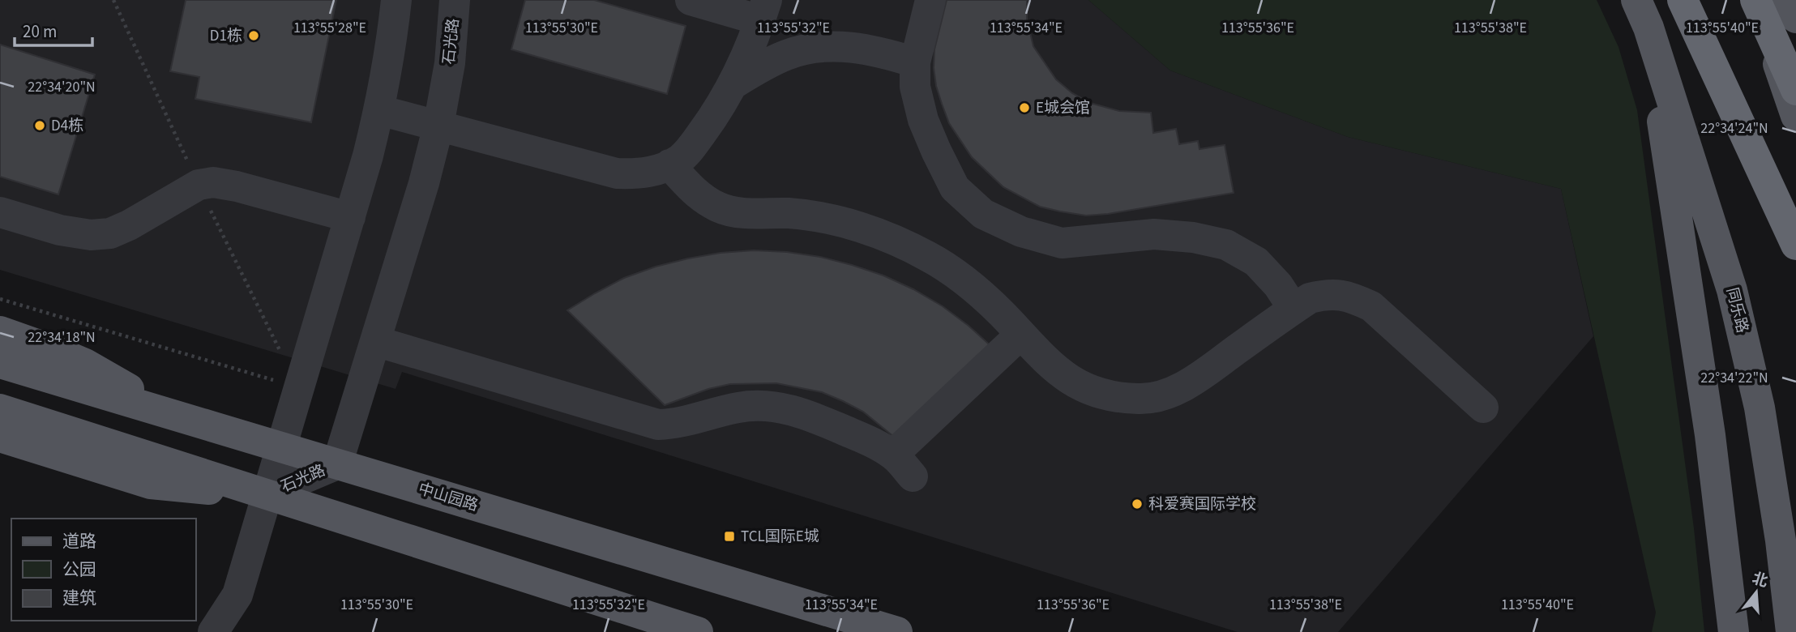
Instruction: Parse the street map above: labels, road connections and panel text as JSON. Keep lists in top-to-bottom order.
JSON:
{
  "streets": {
    "main road": ["同乐路", "中山园路"],
    "street": ["石光路"]
  },
  "crossings": [
    ["石光路", "中山园路"]
  ],
  "places": {
    "other": [
      "D1栋",
      "E城会馆",
      "D4栋",
      "科爱赛国际学校"
    ],
    "transit": ["TCL国际E城"]
  },
  "legend": ["道路", "公园", "建筑"],
  "scale_bar": "20 m",
  "north": "top",
  "coordinates": [
    "113°55'28\"E",
    "113°55'30\"E",
    "113°55'32\"E",
    "113°55'34\"E",
    "113°55'36\"E",
    "113°55'38\"E",
    "113°55'40\"E",
    "22°34'20\"N",
    "22°34'24\"N",
    "22°34'18\"N",
    "22°34'22\"N"
  ]
}
